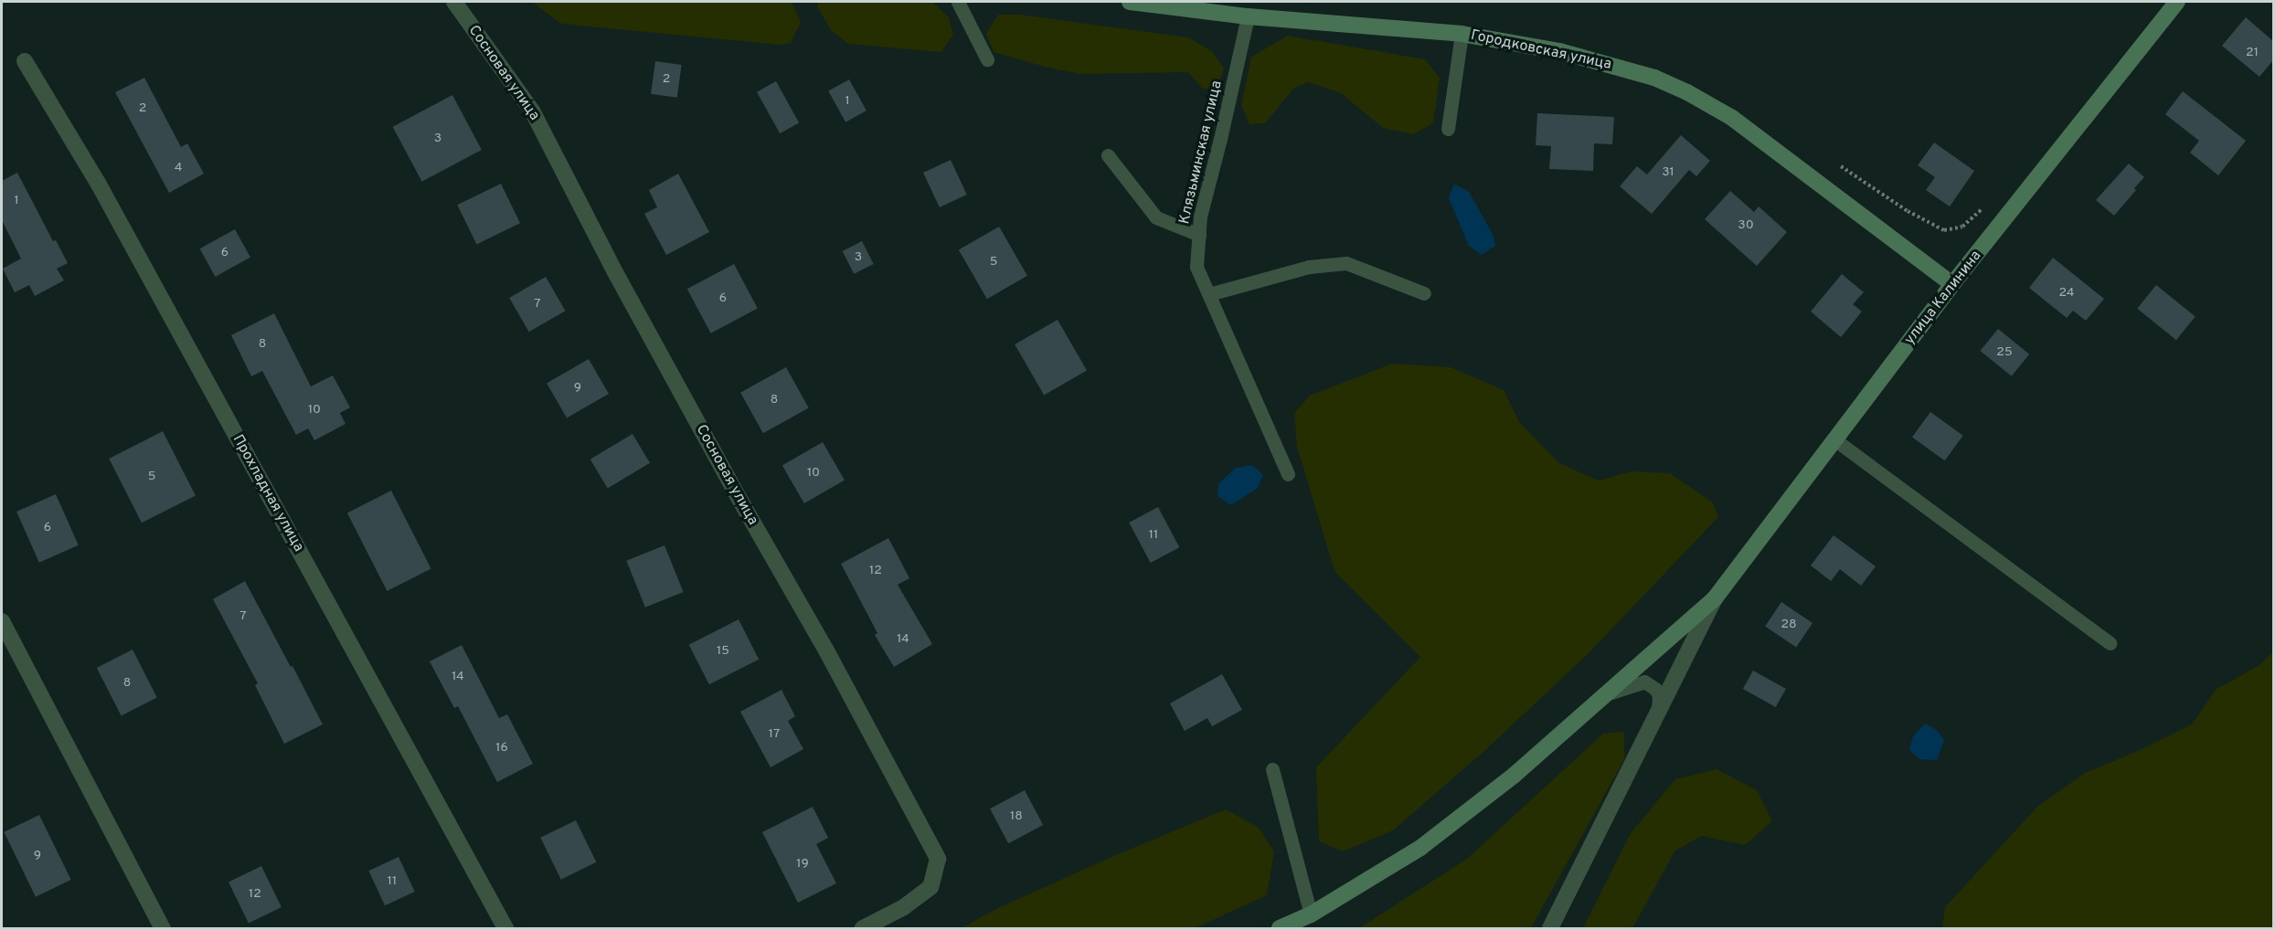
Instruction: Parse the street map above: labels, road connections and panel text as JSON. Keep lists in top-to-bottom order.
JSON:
{
  "streets": {
    "main road": ["Городковская улица", "улица Калинина"],
    "street": ["Сосновая улица", "Прохладная улица"],
    "lane": ["Клязьминская улица"]
  },
  "crossings": [
    ["Городковская улица", "Клязьминская улица"],
    ["Городковская улица", "улица Калинина"]
  ],
  "house_numbers": [
    "21",
    "2",
    "1",
    "2",
    "3",
    "4",
    "31",
    "1",
    "30",
    "6",
    "3",
    "5",
    "24",
    "6",
    "7",
    "8",
    "25",
    "9",
    "8",
    "10",
    "10",
    "5",
    "6",
    "11",
    "12",
    "7",
    "28",
    "14",
    "15",
    "14",
    "8",
    "17",
    "16",
    "18",
    "9",
    "19",
    "11",
    "12"
  ]
}
